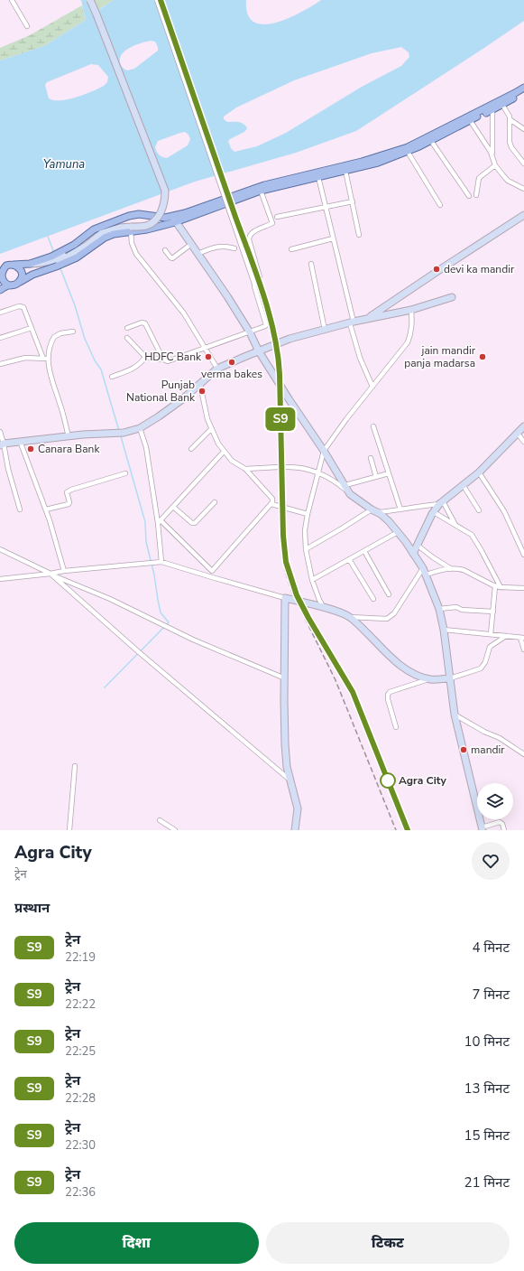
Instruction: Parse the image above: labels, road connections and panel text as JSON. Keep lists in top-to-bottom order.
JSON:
{
  "water": ["Yamuna"],
  "places": [
    "devi ka mandir",
    "HDFC Bank",
    "jain mandir panja madarsa",
    "verma bakes",
    "Punjab National Bank",
    "Canara Bank",
    "mandir",
    "Agra City"
  ],
  "page": {
    "on_map": "S9",
    "heading": [
      ["Agra City", "ट्रेन"],
      "प्रस्थान"
    ],
    "list": [
      {
        "mark": "S9",
        "name": "ट्रेन",
        "note": "22:19",
        "value": "4 मिनट"
      },
      {
        "mark": "S9",
        "name": "ट्रेन",
        "note": "22:22",
        "value": "7 मिनट"
      },
      {
        "mark": "S9",
        "name": "ट्रेन",
        "note": "22:25",
        "value": "10 मिनट"
      },
      {
        "mark": "S9",
        "name": "ट्रेन",
        "note": "22:28",
        "value": "13 मिनट"
      },
      {
        "mark": "S9",
        "name": "ट्रेन",
        "note": "22:30",
        "value": "15 मिनट"
      },
      {
        "mark": "S9",
        "name": "ट्रेन",
        "note": "22:36",
        "value": "21 मिनट"
      }
    ],
    "buttons": ["दिशा", "टिकट"]
  }
}
